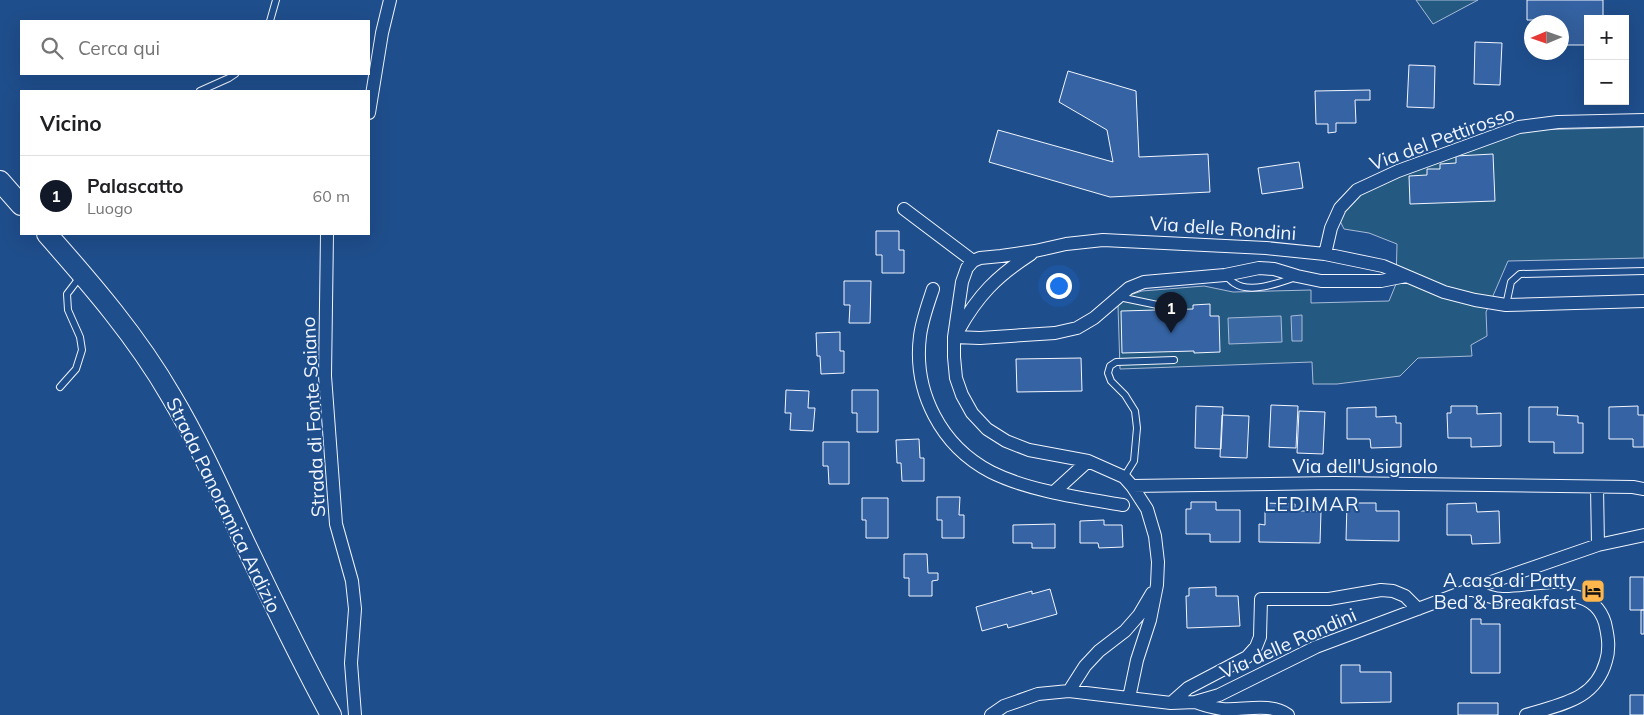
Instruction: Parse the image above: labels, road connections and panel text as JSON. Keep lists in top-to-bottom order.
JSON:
{
  "streets": {
    "main road": ["Strada Panoramica Ardizio"],
    "street": [
      "Via del Pettirosso",
      "Via delle Rondini",
      "Strada di Fonte Saiano",
      "Via dell'Usignolo"
    ]
  },
  "crossings": [
    ["Via del Pettirosso", "Via delle Rondini"]
  ],
  "districts": ["LEDIMAR"],
  "places": {
    "hotel": ["A casa di Patty Bed & Breakfast"]
  },
  "north": "left",
  "page": {
    "map_buttons": ["+", "−"],
    "search": "Cerca qui",
    "heading": "Vicino",
    "list": [
      {
        "mark": "1",
        "name": "Palascatto",
        "note": "Luogo",
        "value": "60 m"
      }
    ],
    "pins": "1"
  }
}
